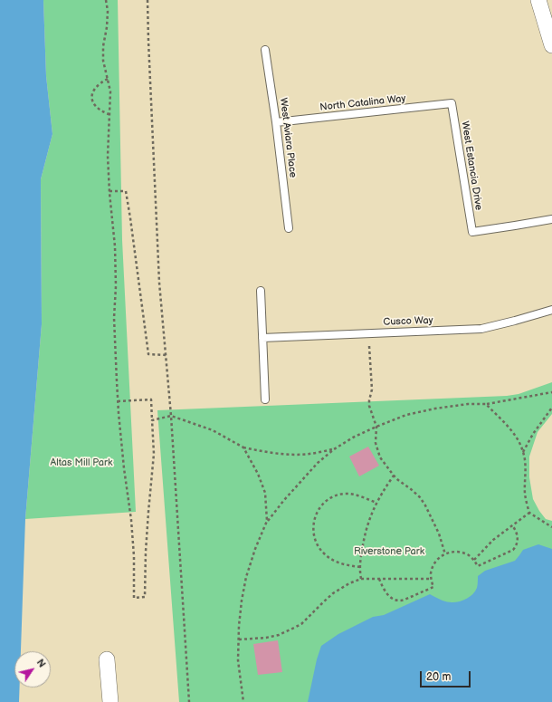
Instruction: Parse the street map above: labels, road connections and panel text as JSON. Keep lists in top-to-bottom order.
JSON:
{
  "streets": {
    "lane": [
      "North Catalina Way",
      "West Aviara Place",
      "West Estancia Drive",
      "Cusco Way"
    ]
  },
  "crossings": [
    ["North Catalina Way", "West Aviara Place"],
    ["North Catalina Way", "West Estancia Drive"]
  ],
  "parks": ["Altas Mill Park", "Riverstone Park"],
  "scale_bar": "20 m",
  "north": "top right"
}
